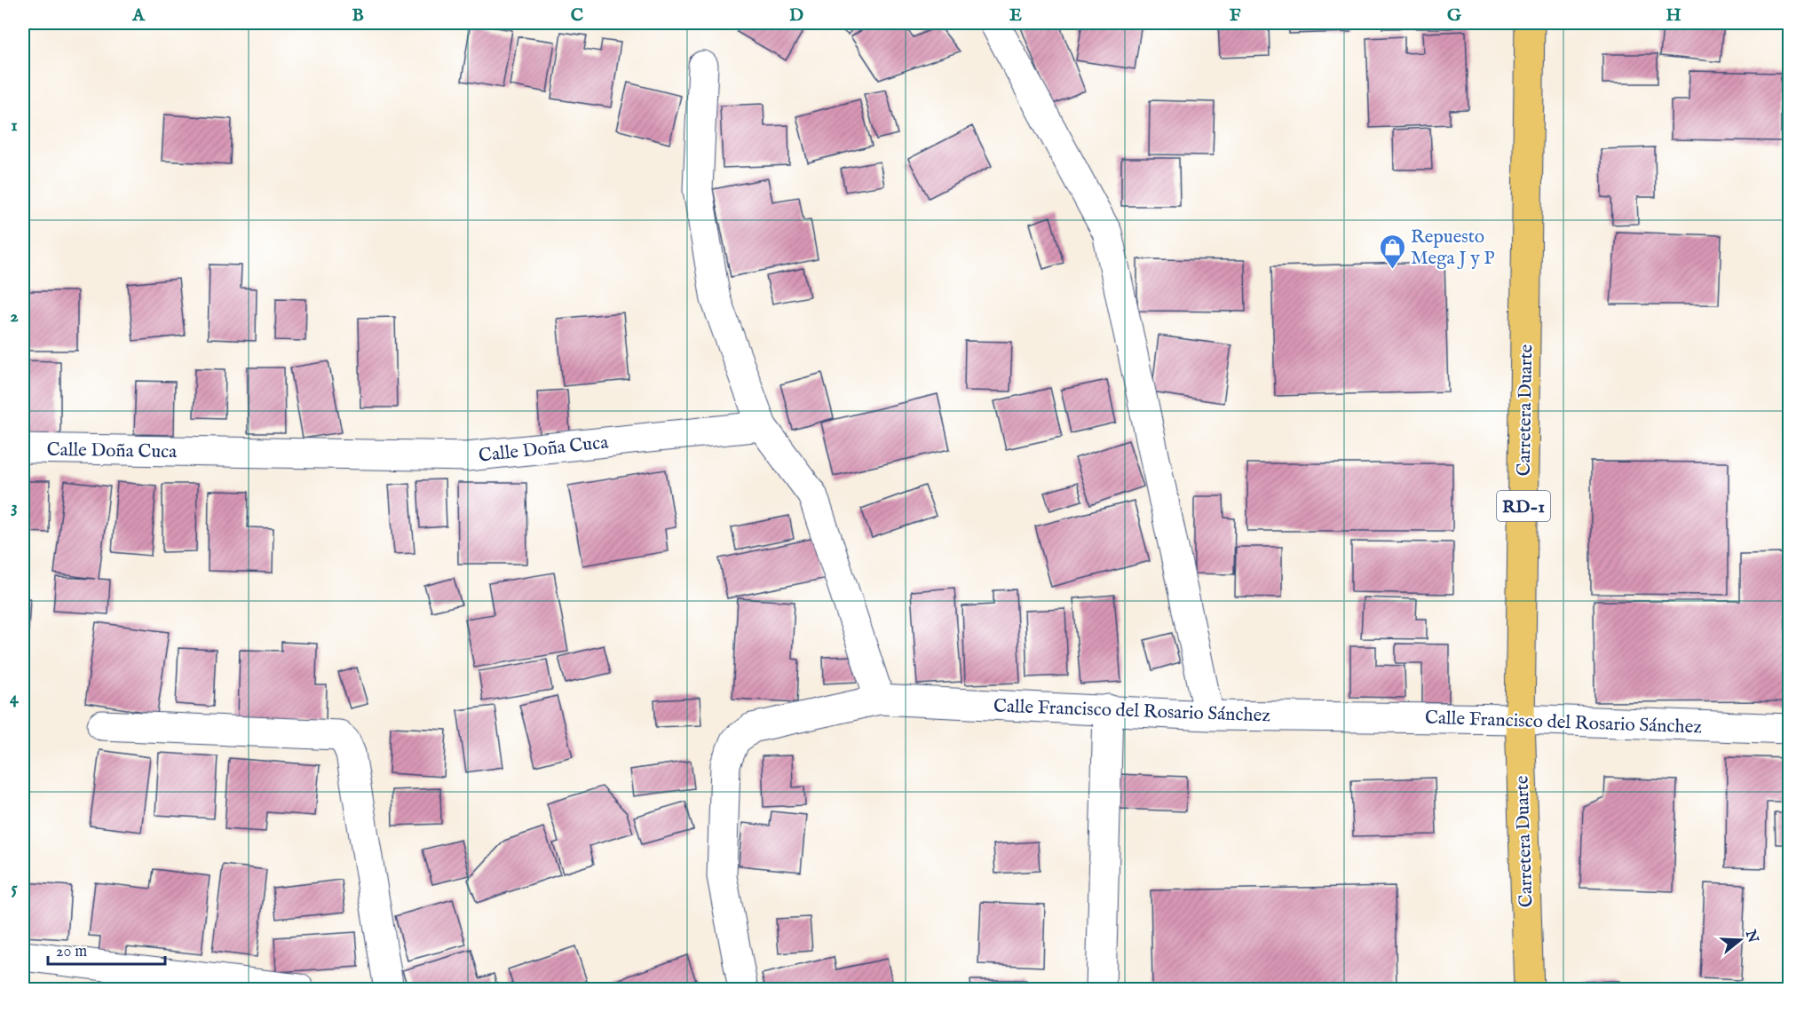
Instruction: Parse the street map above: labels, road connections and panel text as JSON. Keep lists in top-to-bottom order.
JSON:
{
  "streets": {
    "main road": ["Carretera Duarte", "RD-1"],
    "street": ["Calle Doña Cuca", "Calle Francisco del Rosario Sánchez"]
  },
  "crossings": [
    ["Carretera Duarte", "Calle Francisco del Rosario Sánchez"]
  ],
  "places": {
    "shop": ["Repuesto Mega J y P"]
  },
  "scale_bar": "20 m",
  "north": "right",
  "grid": {
    "columns": [
      "A",
      "B",
      "C",
      "D",
      "E",
      "F",
      "G",
      "H"
    ],
    "rows": [
      "1",
      "2",
      "3",
      "4",
      "5"
    ]
  }
}
